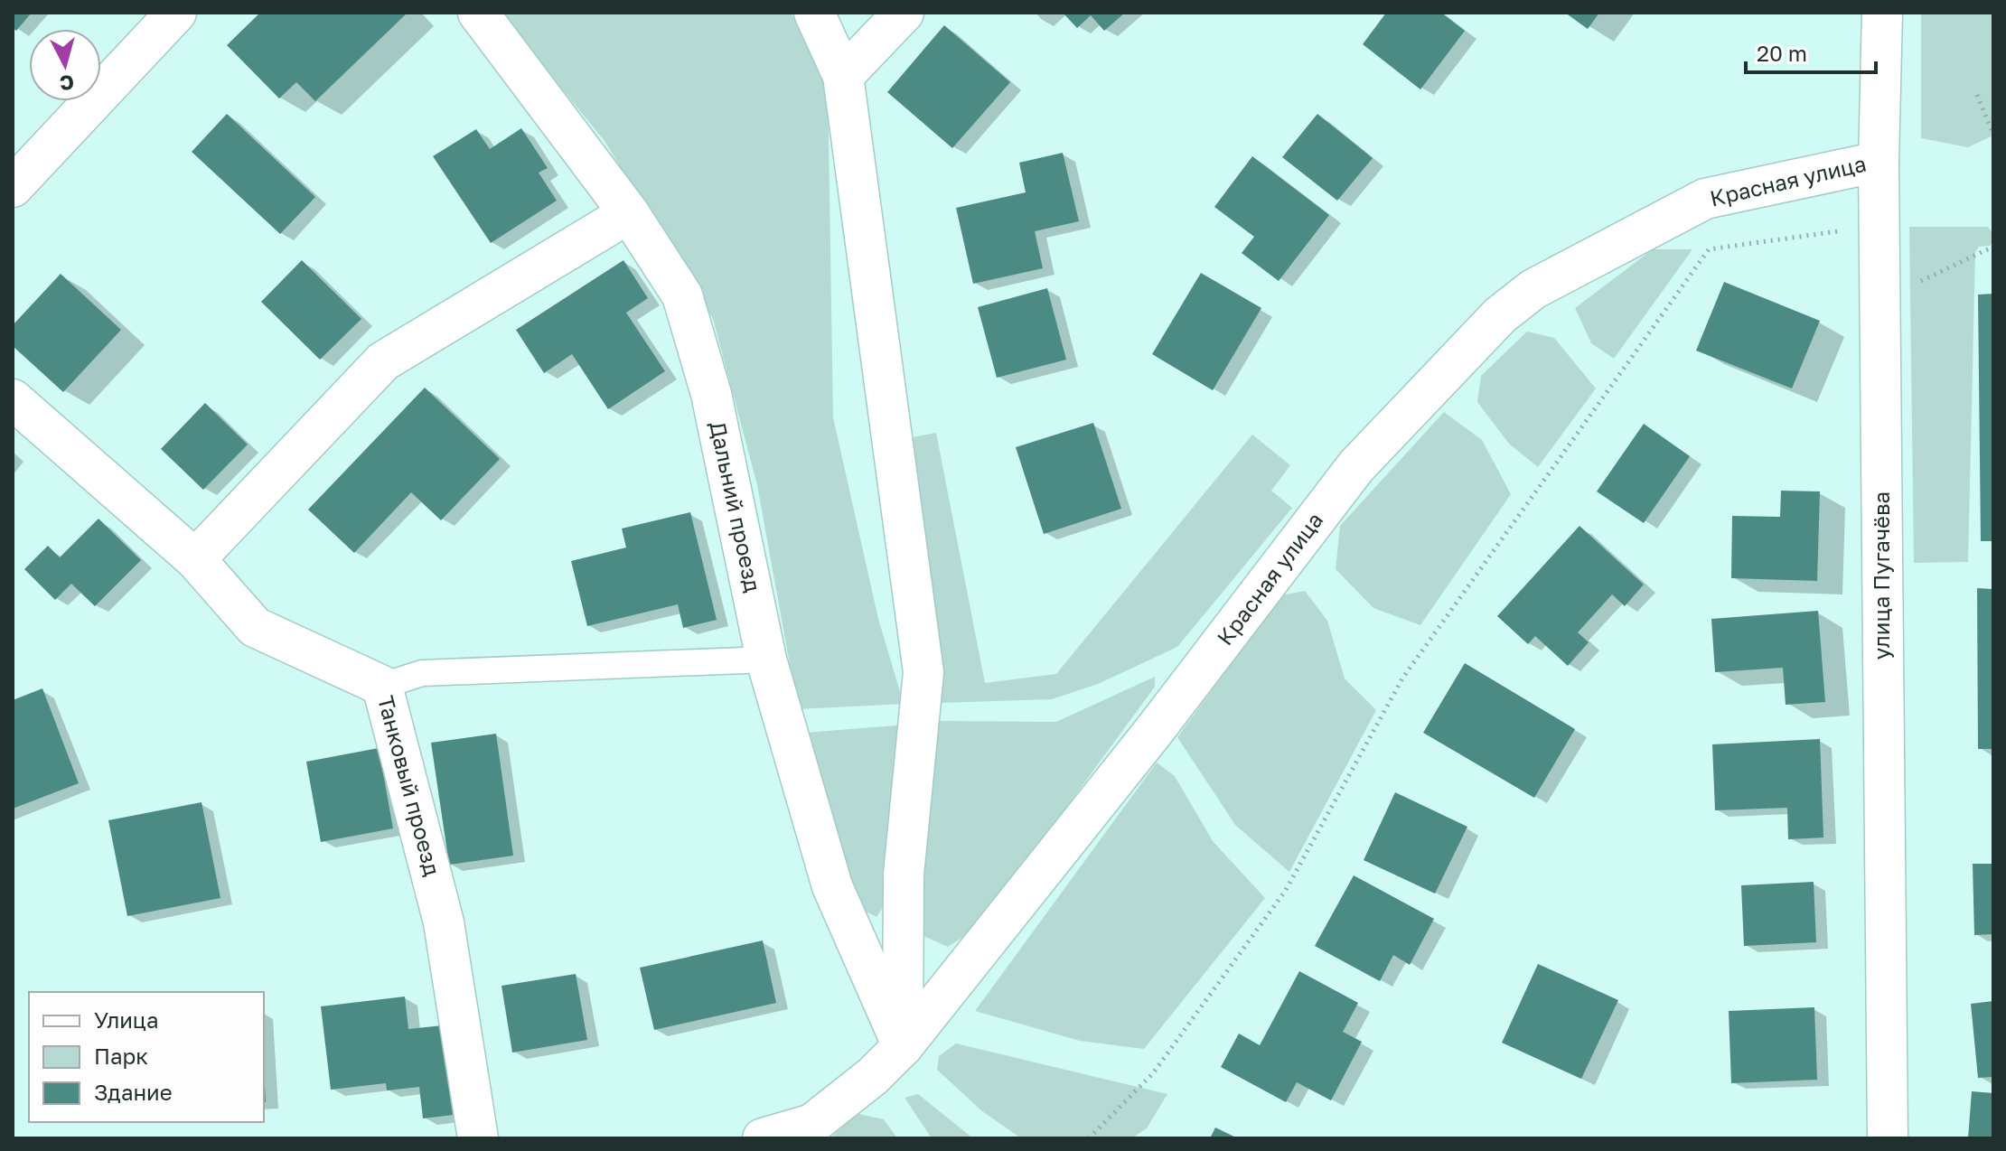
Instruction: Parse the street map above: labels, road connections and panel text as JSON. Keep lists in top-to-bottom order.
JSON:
{
  "streets": {
    "street": [
      "Красная улица",
      "Дальний проезд",
      "улица Пугачёва",
      "Танковый проезд"
    ]
  },
  "crossings": [
    ["Красная улица", "Дальний проезд"],
    ["Красная улица", "улица Пугачёва"]
  ],
  "legend": ["Улица", "Парк", "Здание"],
  "scale_bar": "20 m",
  "north": "bottom"
}
